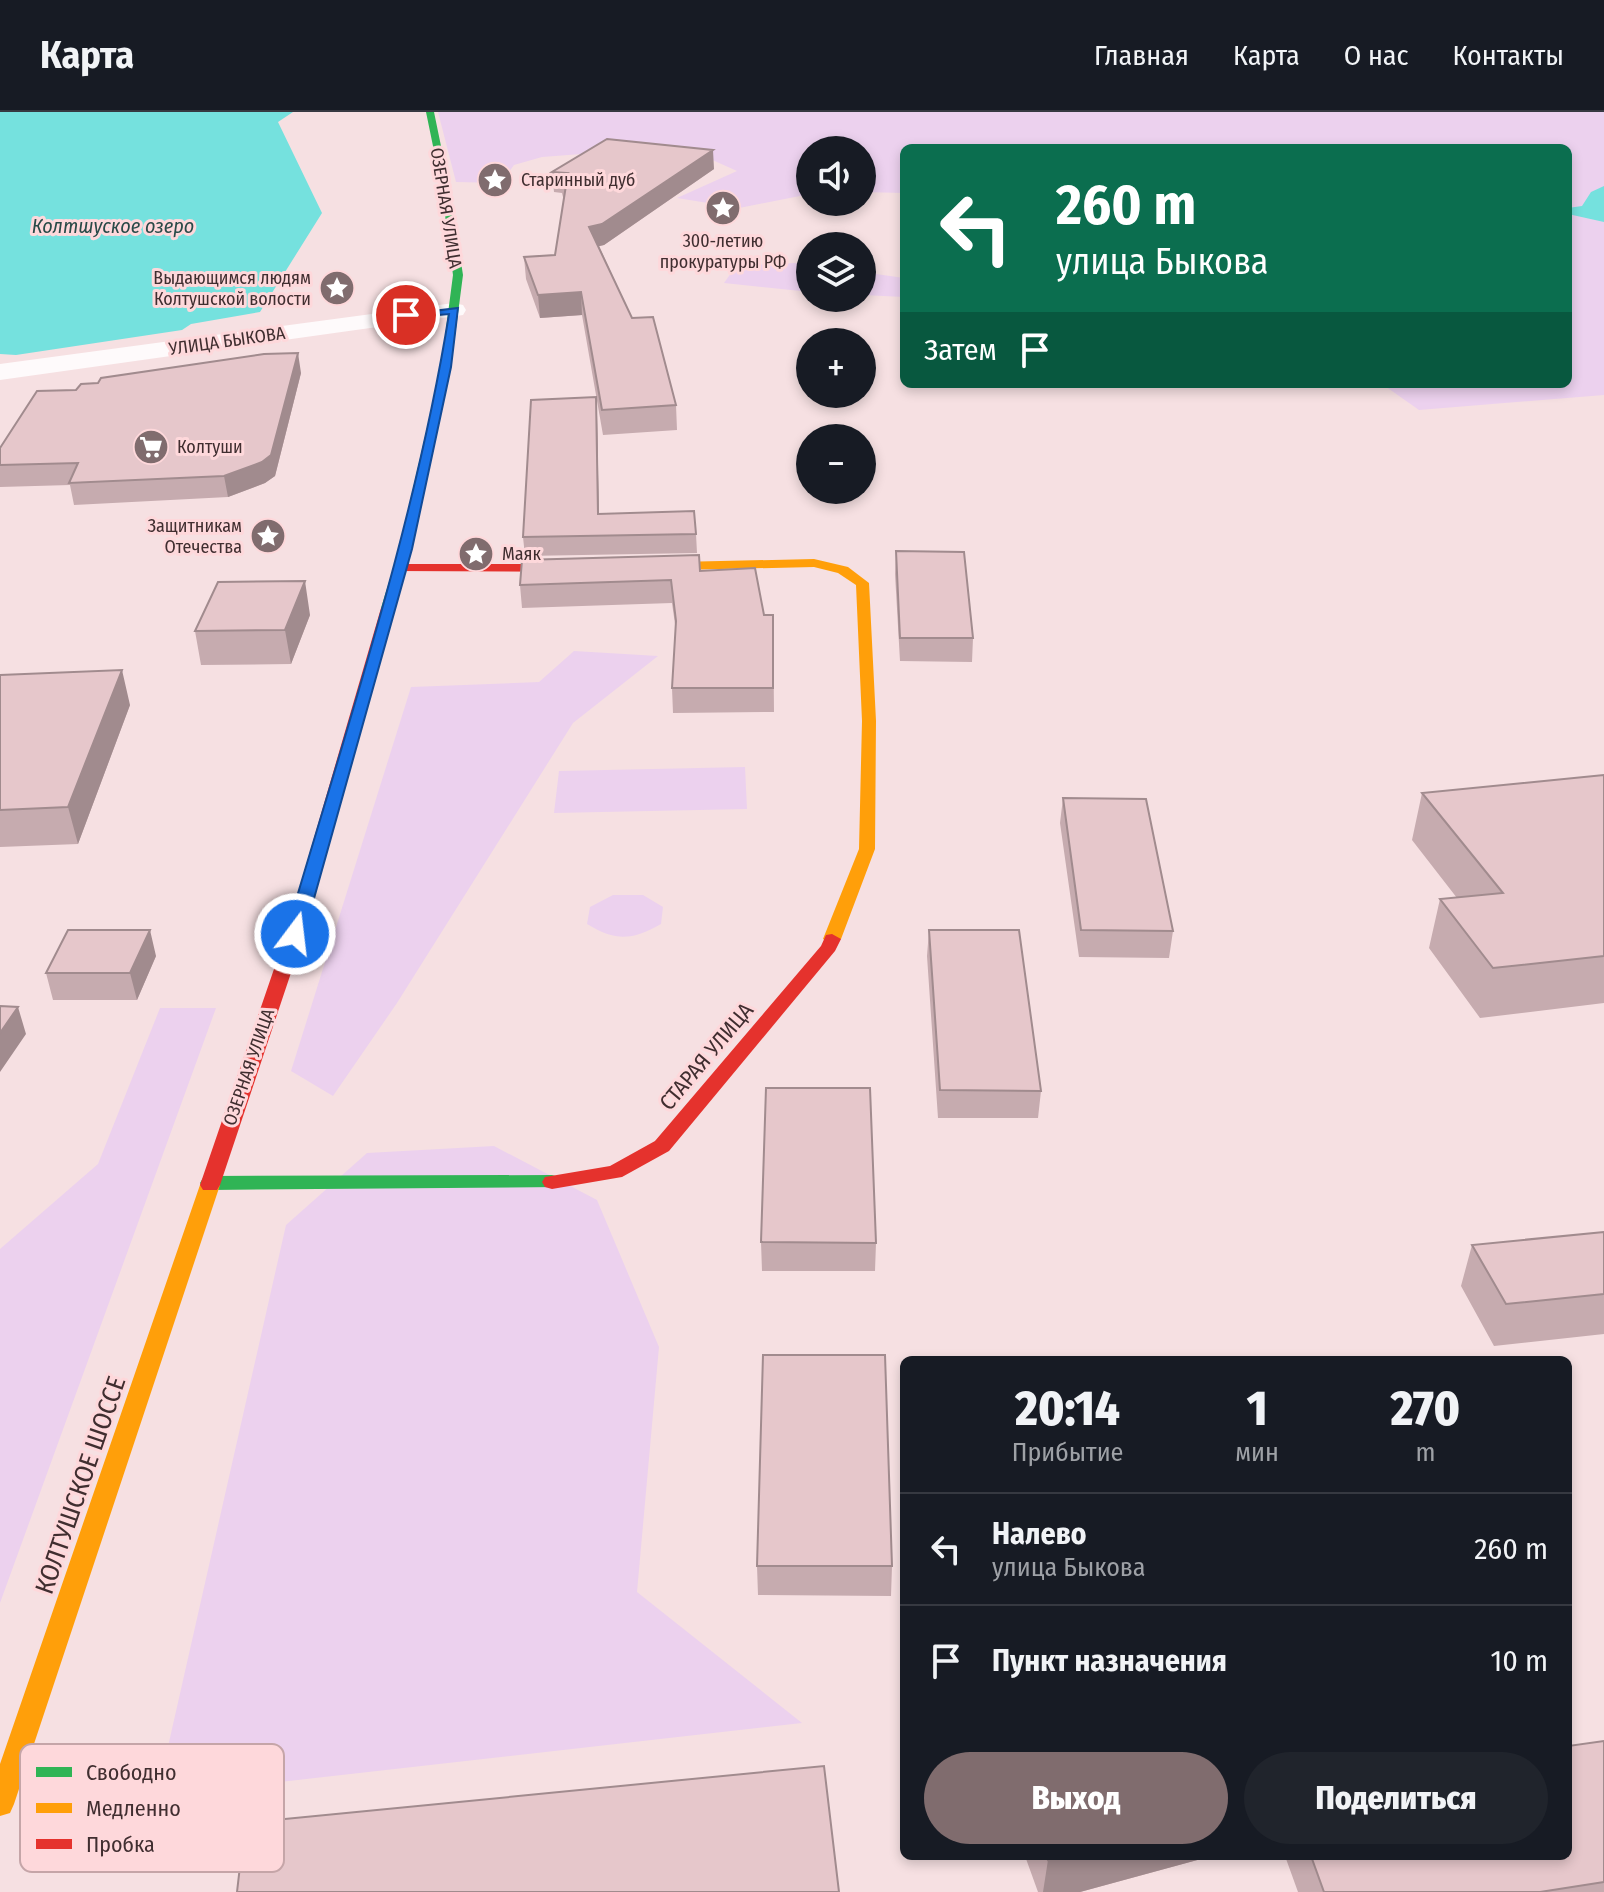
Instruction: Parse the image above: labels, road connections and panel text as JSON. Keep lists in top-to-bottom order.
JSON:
{
  "streets": {
    "main road": ["ОЗЕРНАЯ УЛИЦА", "СТАРАЯ УЛИЦА", "КОЛТУШСКОЕ ШОССЕ"],
    "street": ["УЛИЦА БЫКОВА"]
  },
  "crossings": [
    ["ОЗЕРНАЯ УЛИЦА", "УЛИЦА БЫКОВА"],
    ["ОЗЕРНАЯ УЛИЦА", "СТАРАЯ УЛИЦА"],
    ["ОЗЕРНАЯ УЛИЦА", "КОЛТУШСКОЕ ШОССЕ"],
    ["СТАРАЯ УЛИЦА", "КОЛТУШСКОЕ ШОССЕ"]
  ],
  "water": ["Колтшуское озеро"],
  "places": {
    "place": [
      "Старинный дуб",
      "300-летию прокуратуры РФ",
      "Выдающимся людям Колтушской волости",
      "Защитникам Отечества",
      "Маяк"
    ],
    "supermarket": ["Колтуши"]
  },
  "legend": ["Свободно", "Медленно", "Пробка"],
  "page": {
    "header": "Карта",
    "nav": [
      "Главная",
      "Карта",
      "О нас",
      "Контакты"
    ],
    "map_buttons": ["+", "−"],
    "turn": ["260 m", "улица Быкова"],
    "then": "Затем",
    "eta": [
      "20:14",
      "Прибытие",
      "1",
      "мин",
      "270",
      "m"
    ],
    "list": [
      {
        "name": "Налево",
        "note": "улица Быкова",
        "value": "260 m"
      },
      {
        "name": "Пункт назначения",
        "value": "10 m"
      }
    ],
    "buttons": ["Выход", "Поделиться"]
  }
}
